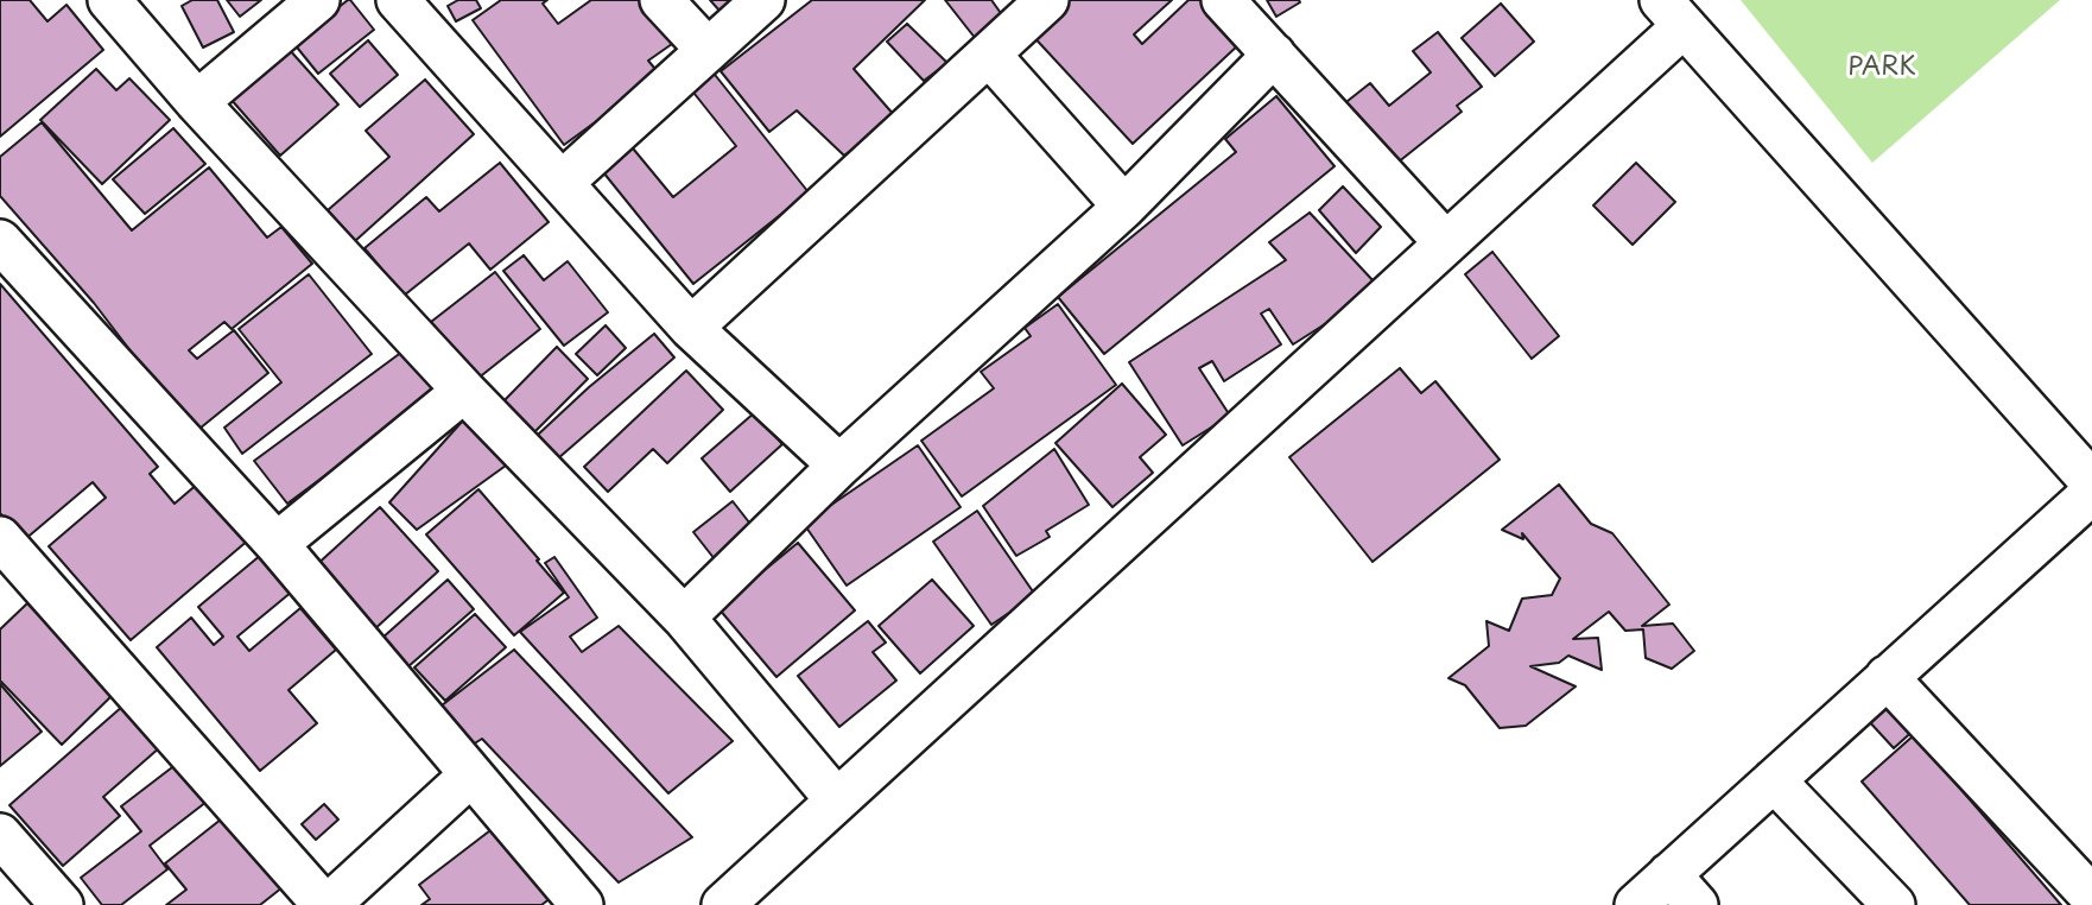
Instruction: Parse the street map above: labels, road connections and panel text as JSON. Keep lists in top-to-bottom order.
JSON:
{
  "parks": ["PARK"]
}
